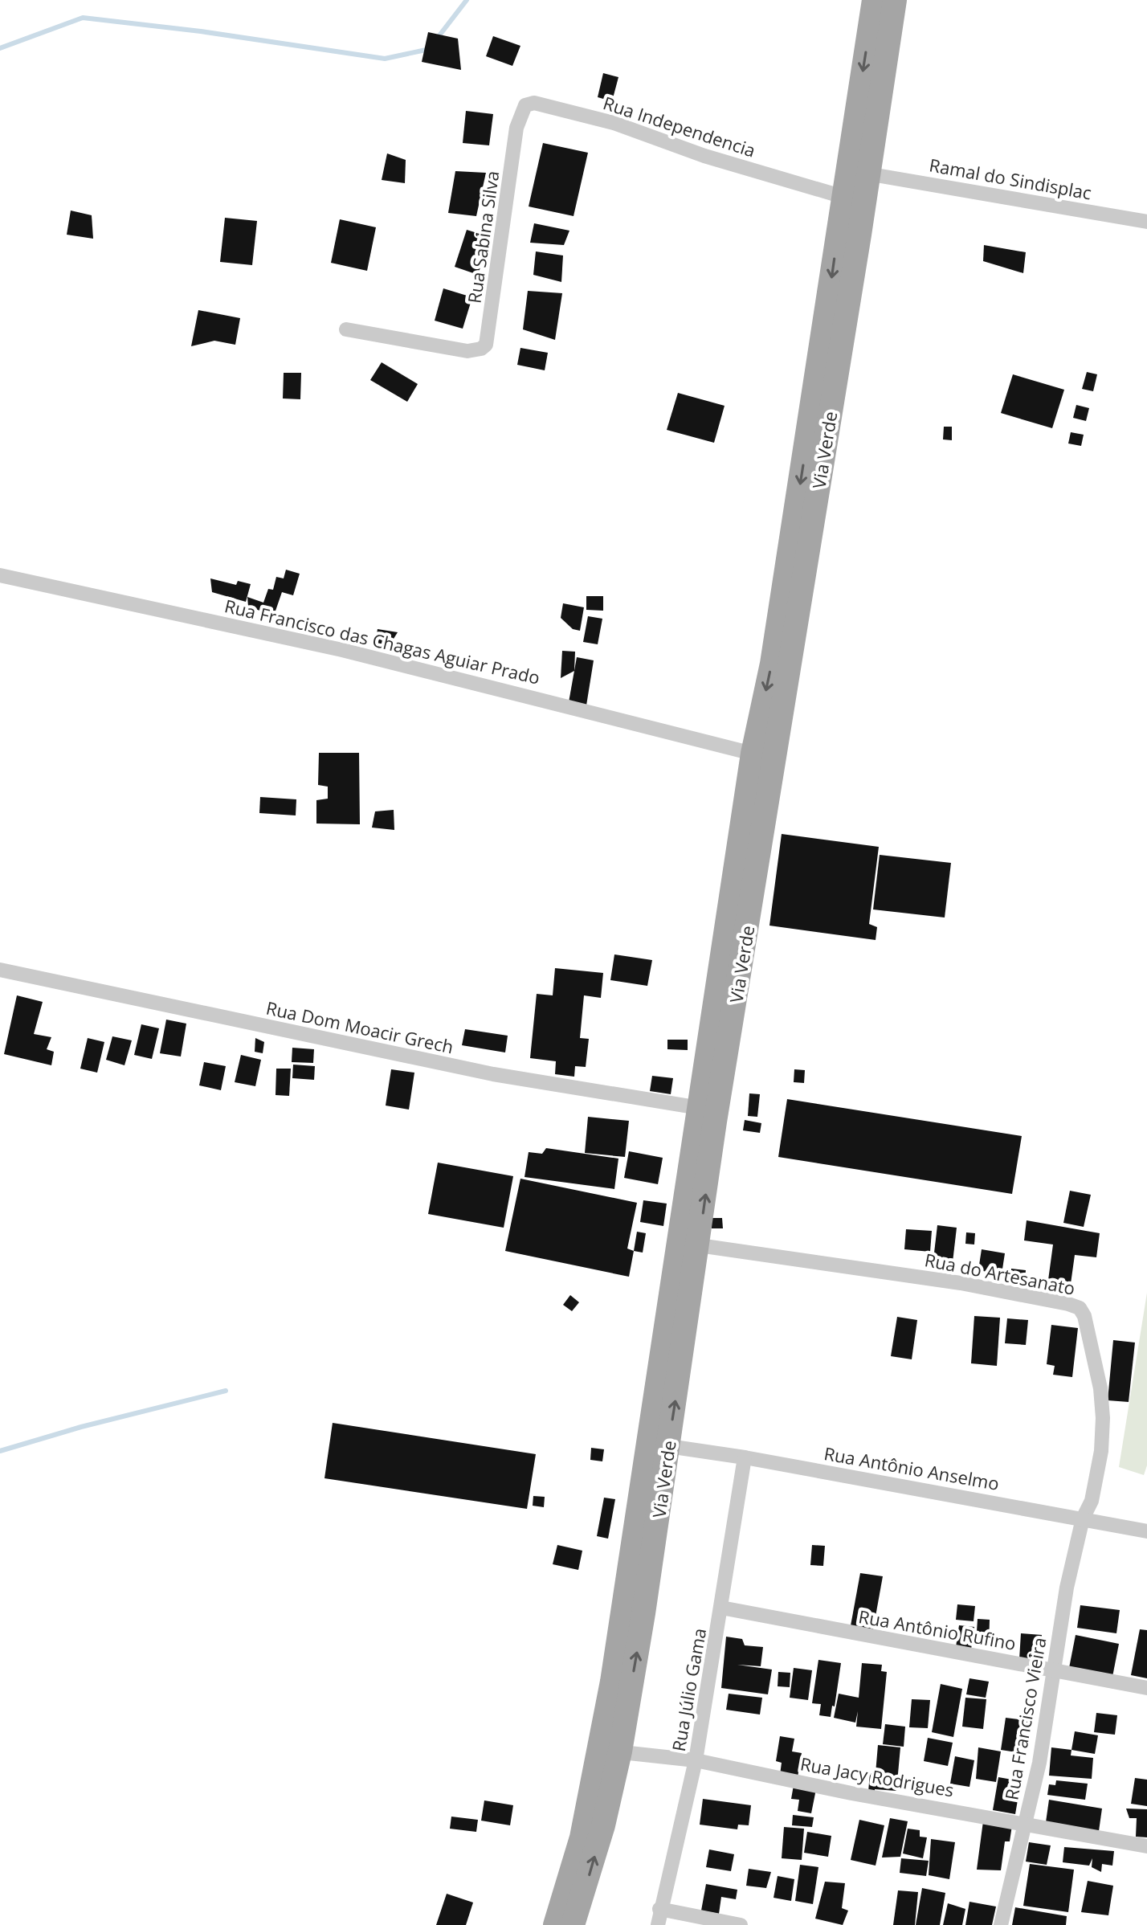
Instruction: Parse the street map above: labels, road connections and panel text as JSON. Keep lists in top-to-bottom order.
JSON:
{
  "streets": {
    "main road": ["Via Verde"],
    "street": [
      "Rua Independencia",
      "Ramal do Sindisplac",
      "Rua Sabina Silva",
      "Rua Francisco das Chagas Aguiar Prado",
      "Rua Dom Moacir Grech",
      "Rua do Artesanato",
      "Rua Antônio Anselmo",
      "Rua Antônio Rufino",
      "Rua Júlio Gama",
      "Rua Francisco Vieira",
      "Rua Jacy Rodrigues"
    ]
  },
  "crossings": [
    ["Rua Independencia", "Rua Sabina Silva"],
    ["Rua Independencia", "Via Verde"],
    ["Ramal do Sindisplac", "Via Verde"],
    ["Via Verde", "Rua Francisco das Chagas Aguiar Prado"],
    ["Via Verde", "Rua Dom Moacir Grech"],
    ["Via Verde", "Rua do Artesanato"],
    ["Via Verde", "Rua Antônio Anselmo"],
    ["Via Verde", "Rua Jacy Rodrigues"],
    ["Rua do Artesanato", "Rua Antônio Anselmo"],
    ["Rua do Artesanato", "Rua Francisco Vieira"],
    ["Rua Antônio Anselmo", "Rua Júlio Gama"],
    ["Rua Antônio Anselmo", "Rua Francisco Vieira"],
    ["Rua Antônio Rufino", "Rua Júlio Gama"],
    ["Rua Antônio Rufino", "Rua Francisco Vieira"],
    ["Rua Júlio Gama", "Rua Jacy Rodrigues"],
    ["Rua Francisco Vieira", "Rua Jacy Rodrigues"]
  ]
}
